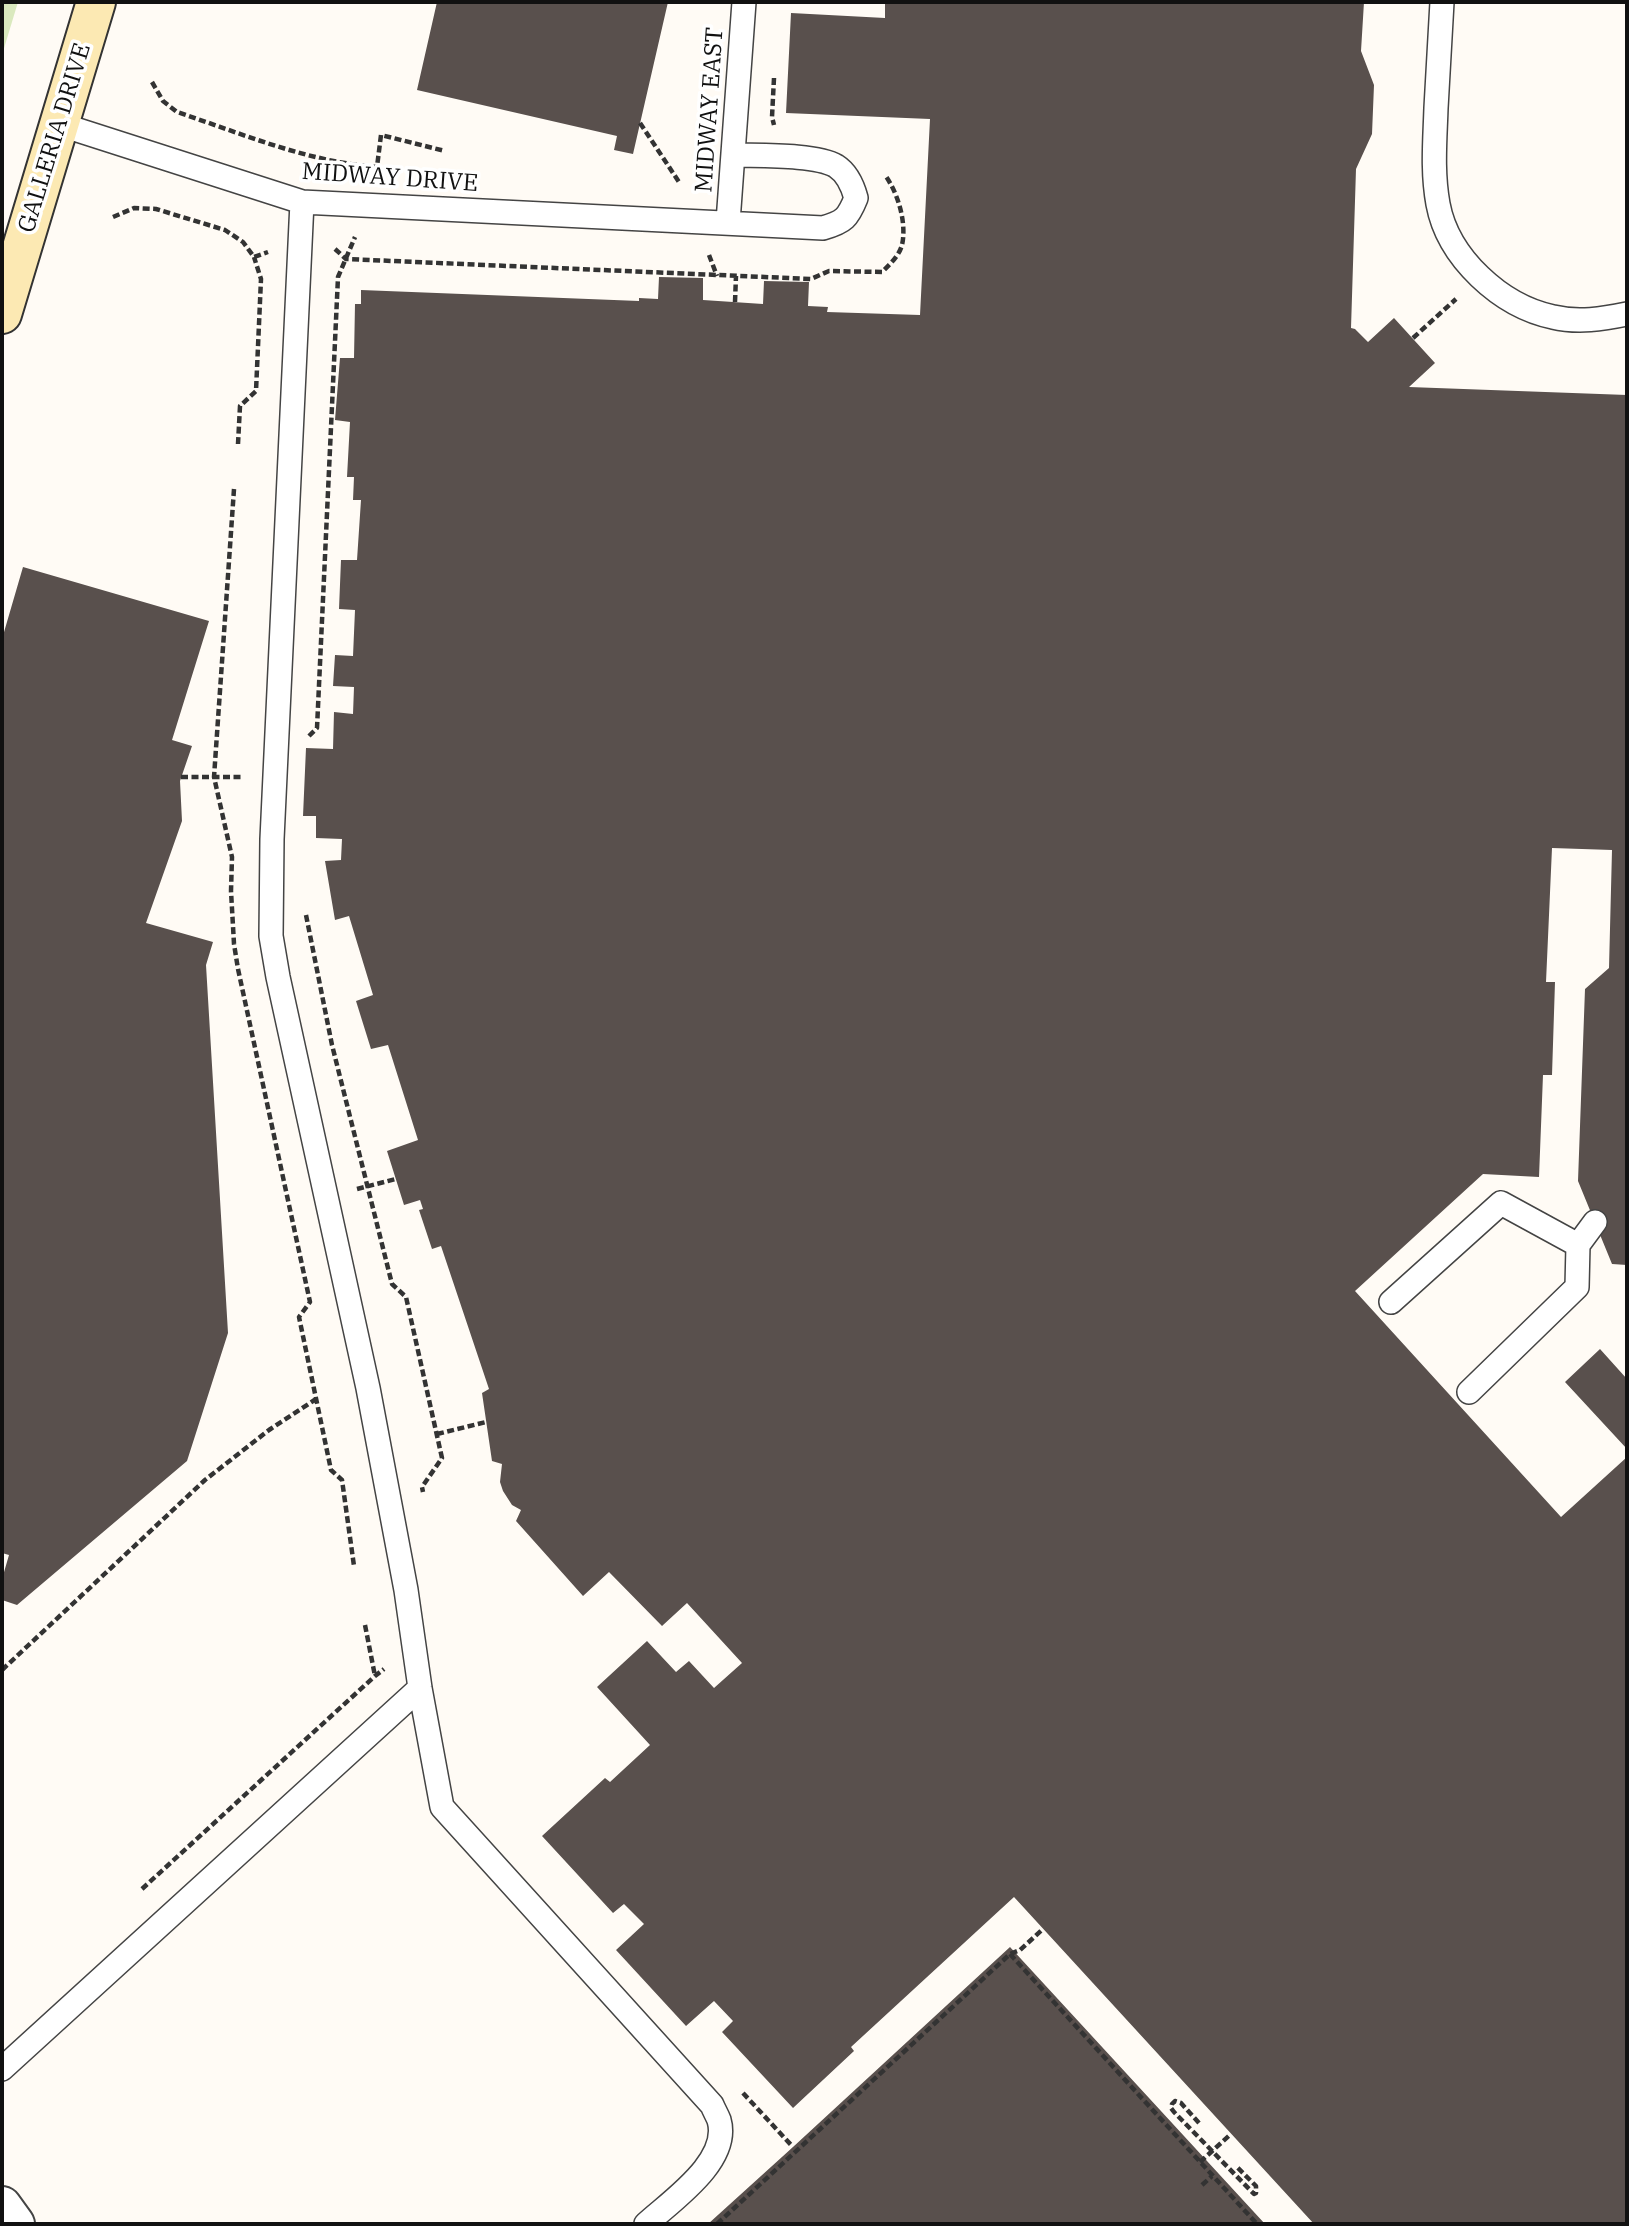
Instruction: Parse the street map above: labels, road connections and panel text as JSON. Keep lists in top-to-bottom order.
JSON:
{
  "streets": {
    "street": ["GALLERIA DRIVE"],
    "lane": ["MIDWAY EAST", "MIDWAY DRIVE"]
  },
  "crossings": [
    ["MIDWAY EAST", "MIDWAY DRIVE"],
    ["GALLERIA DRIVE", "MIDWAY DRIVE"]
  ]
}
